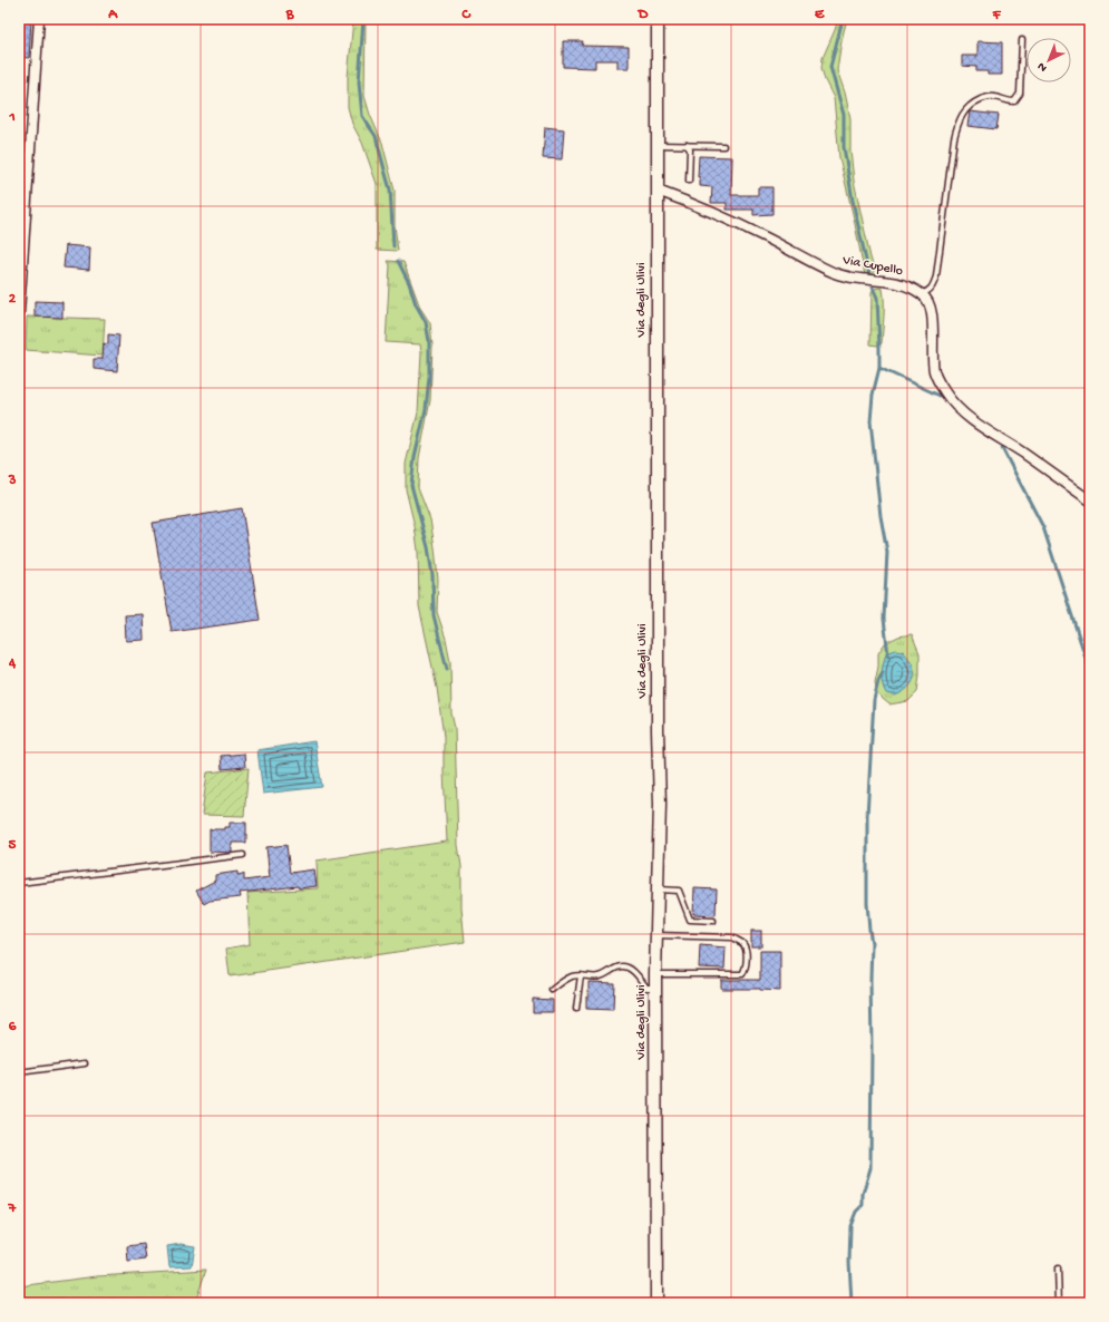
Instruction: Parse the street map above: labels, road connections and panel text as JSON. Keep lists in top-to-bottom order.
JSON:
{
  "streets": {
    "street": ["Via Cupello", "Via degli Ulivi"]
  },
  "crossings": [
    ["Via Cupello", "Via degli Ulivi"]
  ],
  "north": "bottom left",
  "grid": {
    "columns": [
      "A",
      "B",
      "C",
      "D",
      "E",
      "F"
    ],
    "rows": [
      "1",
      "2",
      "3",
      "4",
      "5",
      "6",
      "7"
    ]
  }
}
